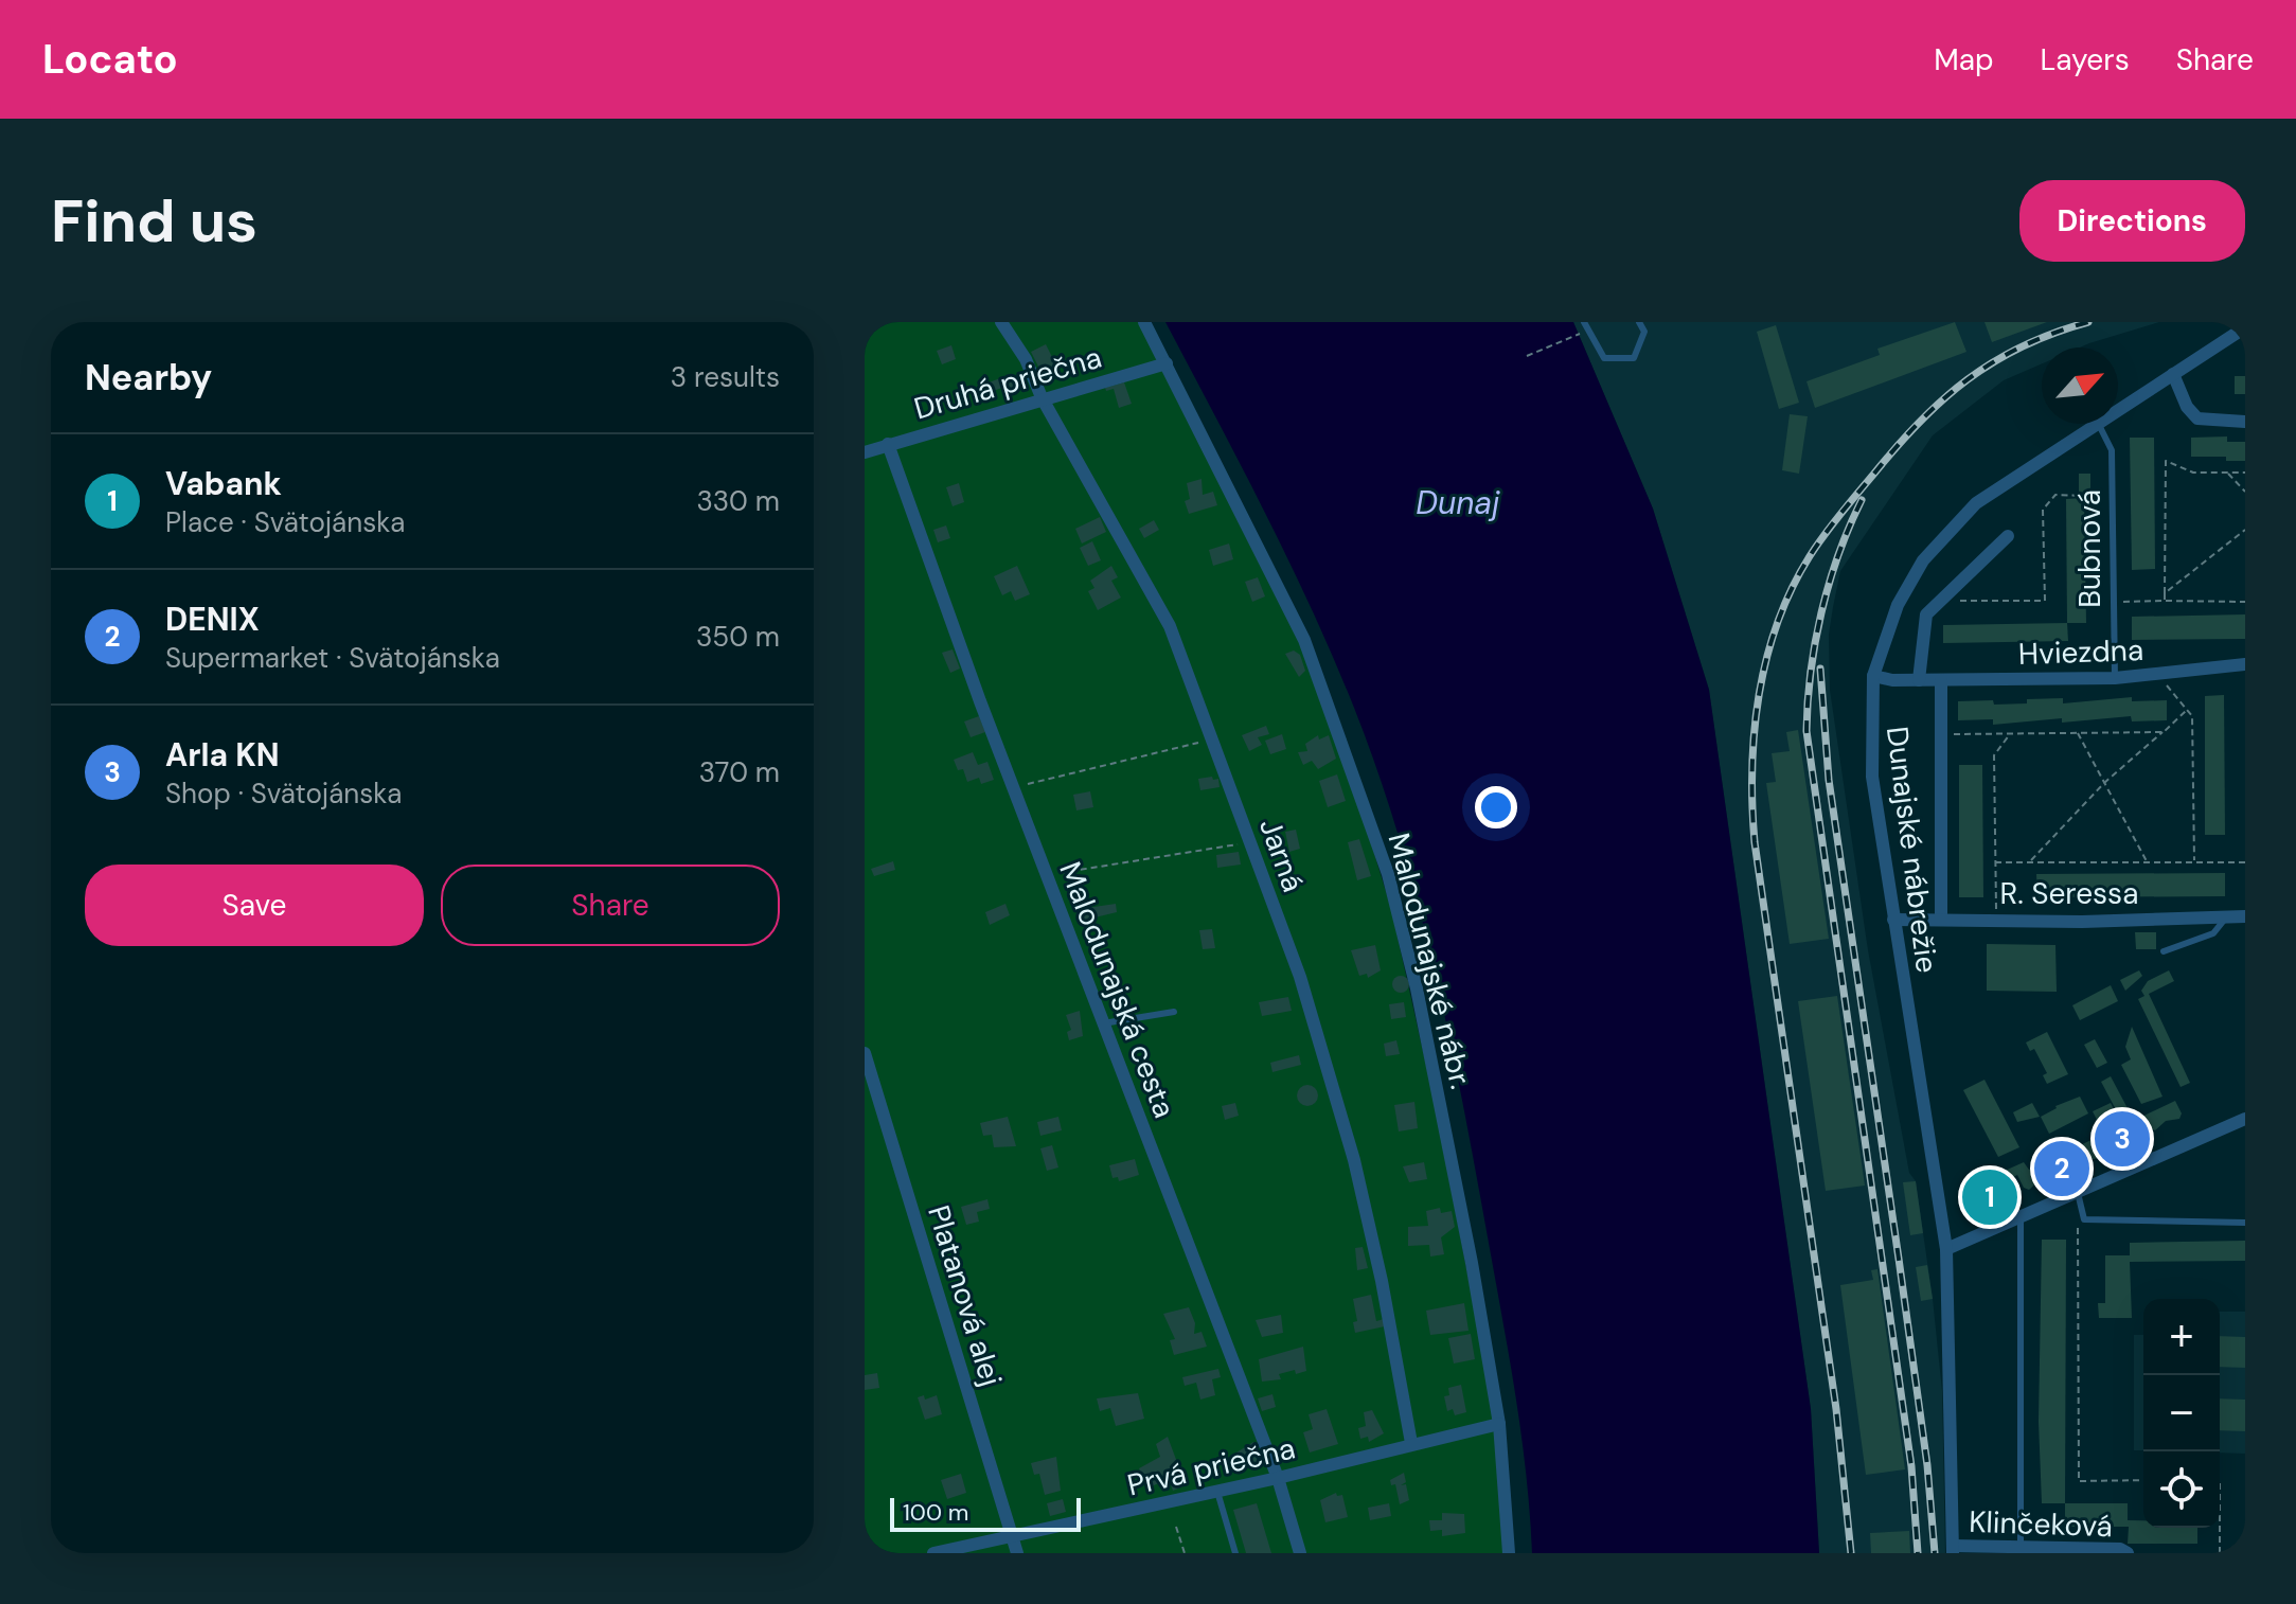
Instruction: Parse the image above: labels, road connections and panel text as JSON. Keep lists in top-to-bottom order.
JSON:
{
  "streets": {
    "street": [
      "Druhá priečna",
      "Hviezdna",
      "Dunajské nábrežie",
      "Jarná",
      "R. Seressa",
      "Malodunajské nábr.",
      "Malodunajská cesta",
      "Platanová alej",
      "Prvá priečna",
      "Klinčeková"
    ],
    "lane": ["Bubnová"]
  },
  "crossings": [
    ["Druhá priečna", "Jarná"],
    ["Druhá priečna", "Malodunajské nábr."],
    ["Druhá priečna", "Malodunajská cesta"],
    ["Bubnová", "Hviezdna"],
    ["Hviezdna", "Dunajské nábrežie"],
    ["Dunajské nábrežie", "R. Seressa"],
    ["Dunajské nábrežie", "Klinčeková"],
    ["Jarná", "Prvá priečna"],
    ["Malodunajské nábr.", "Prvá priečna"],
    ["Malodunajská cesta", "Prvá priečna"],
    ["Platanová alej", "Prvá priečna"]
  ],
  "water": ["Dunaj"],
  "scale_bar": "100 m",
  "north": "top right",
  "page": {
    "header": "Locato",
    "nav": ["Map", "Layers", "Share"],
    "buttons": [
      "Directions",
      ["Save", "Share"]
    ],
    "title": "Find us",
    "heading": ["Nearby", "3 results"],
    "list": [
      {
        "mark": "1",
        "name": "Vabank",
        "note": "Place · Svätojánska",
        "value": "330 m"
      },
      {
        "mark": "2",
        "name": "DENIX",
        "note": "Supermarket · Svätojánska",
        "value": "350 m"
      },
      {
        "mark": "3",
        "name": "Arla KN",
        "note": "Shop · Svätojánska",
        "value": "370 m"
      }
    ],
    "pins": ["3", "2", "1"],
    "map_buttons": ["+", "−"],
    "scale": "100 m"
  }
}
